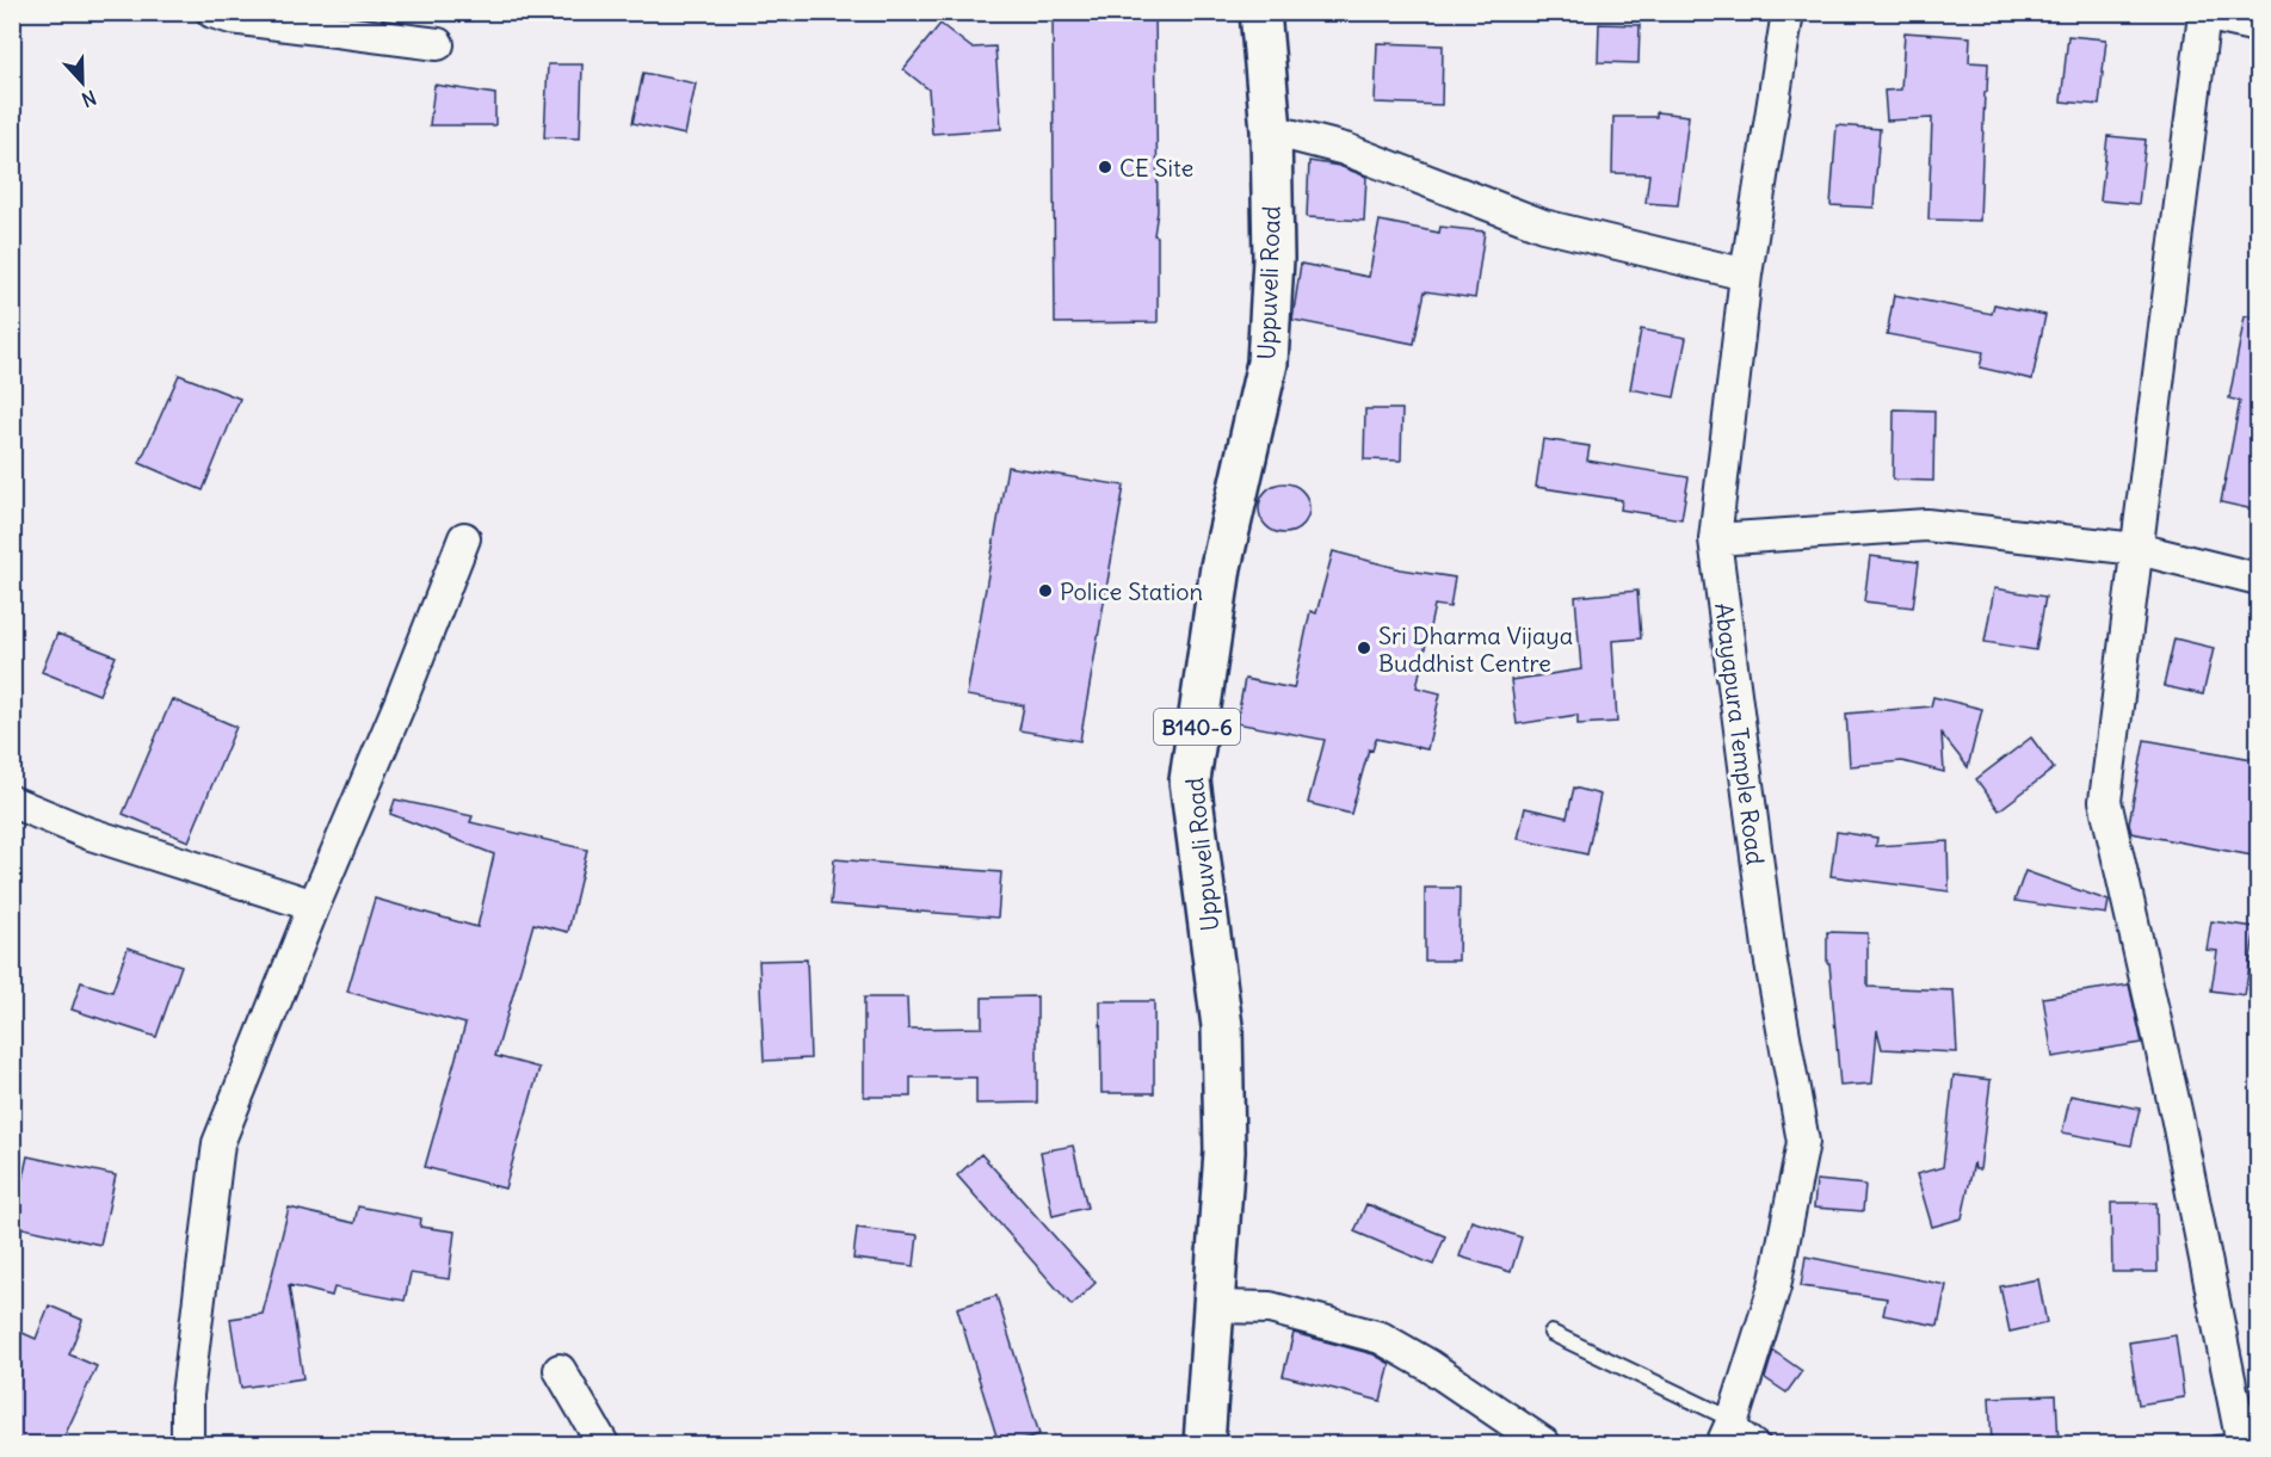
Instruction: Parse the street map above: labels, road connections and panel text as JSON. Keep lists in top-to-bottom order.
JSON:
{
  "streets": {
    "main road": ["Uppuveli Road", "B140-6"],
    "street": ["Abayapura Temple Road"]
  },
  "places": ["CE Site", "Police Station", "Sri Dharma Vijaya Buddhist Centre"],
  "north": "bottom"
}
